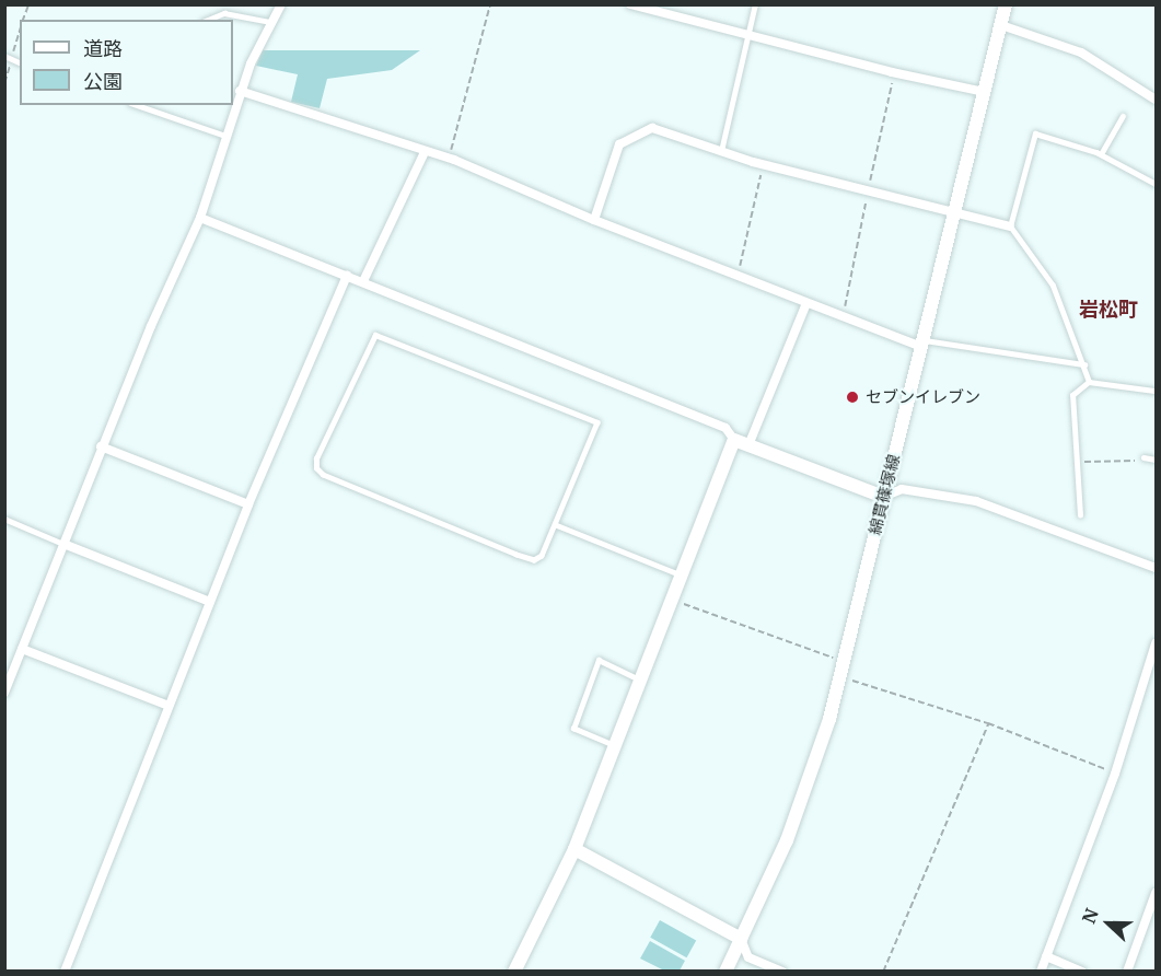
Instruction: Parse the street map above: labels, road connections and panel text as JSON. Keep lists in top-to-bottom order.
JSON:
{
  "streets": {
    "main road": ["綿貫篠塚線"]
  },
  "districts": ["岩松町"],
  "places": ["セブンイレブン"],
  "legend": ["道路", "公園"],
  "north": "left"
}
